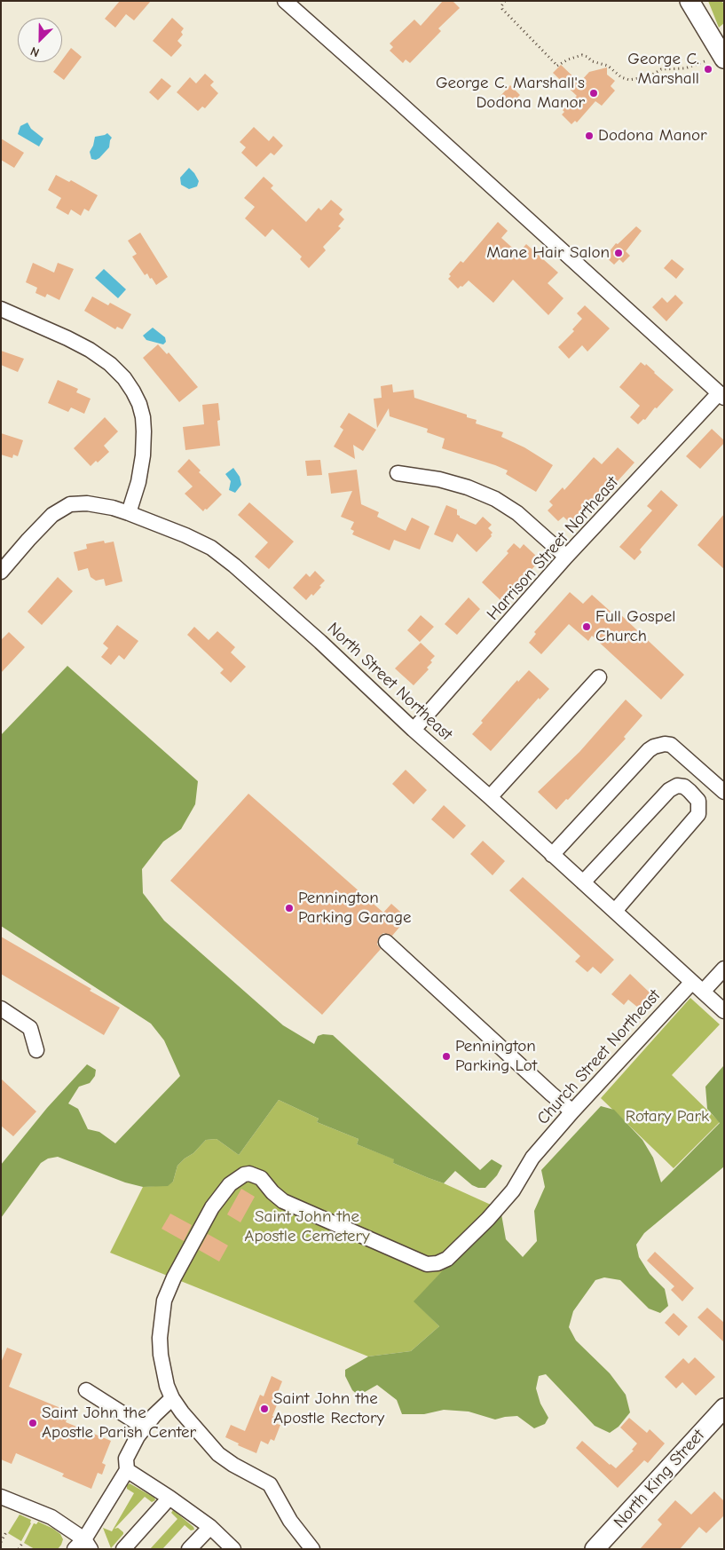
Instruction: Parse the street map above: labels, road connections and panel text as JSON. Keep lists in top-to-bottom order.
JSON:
{
  "streets": {
    "main road": ["North King Street"],
    "street": ["Harrison Street Northeast", "North Street Northeast", "Church Street Northeast"]
  },
  "crossings": [
    ["Harrison Street Northeast", "North Street Northeast"],
    ["North Street Northeast", "Church Street Northeast"]
  ],
  "parks": ["Rotary Park", "Saint John the Apostle Cemetery"],
  "places": [
    "George C. Marshall",
    "George C. Marshall's Dodona Manor",
    "Dodona Manor",
    "Mane Hair Salon",
    "Full Gospel Church",
    "Pennington Parking Garage",
    "Pennington Parking Lot",
    "Saint John the Apostle Rectory",
    "Saint John the Apostle Parish Center"
  ],
  "north": "bottom left"
}
